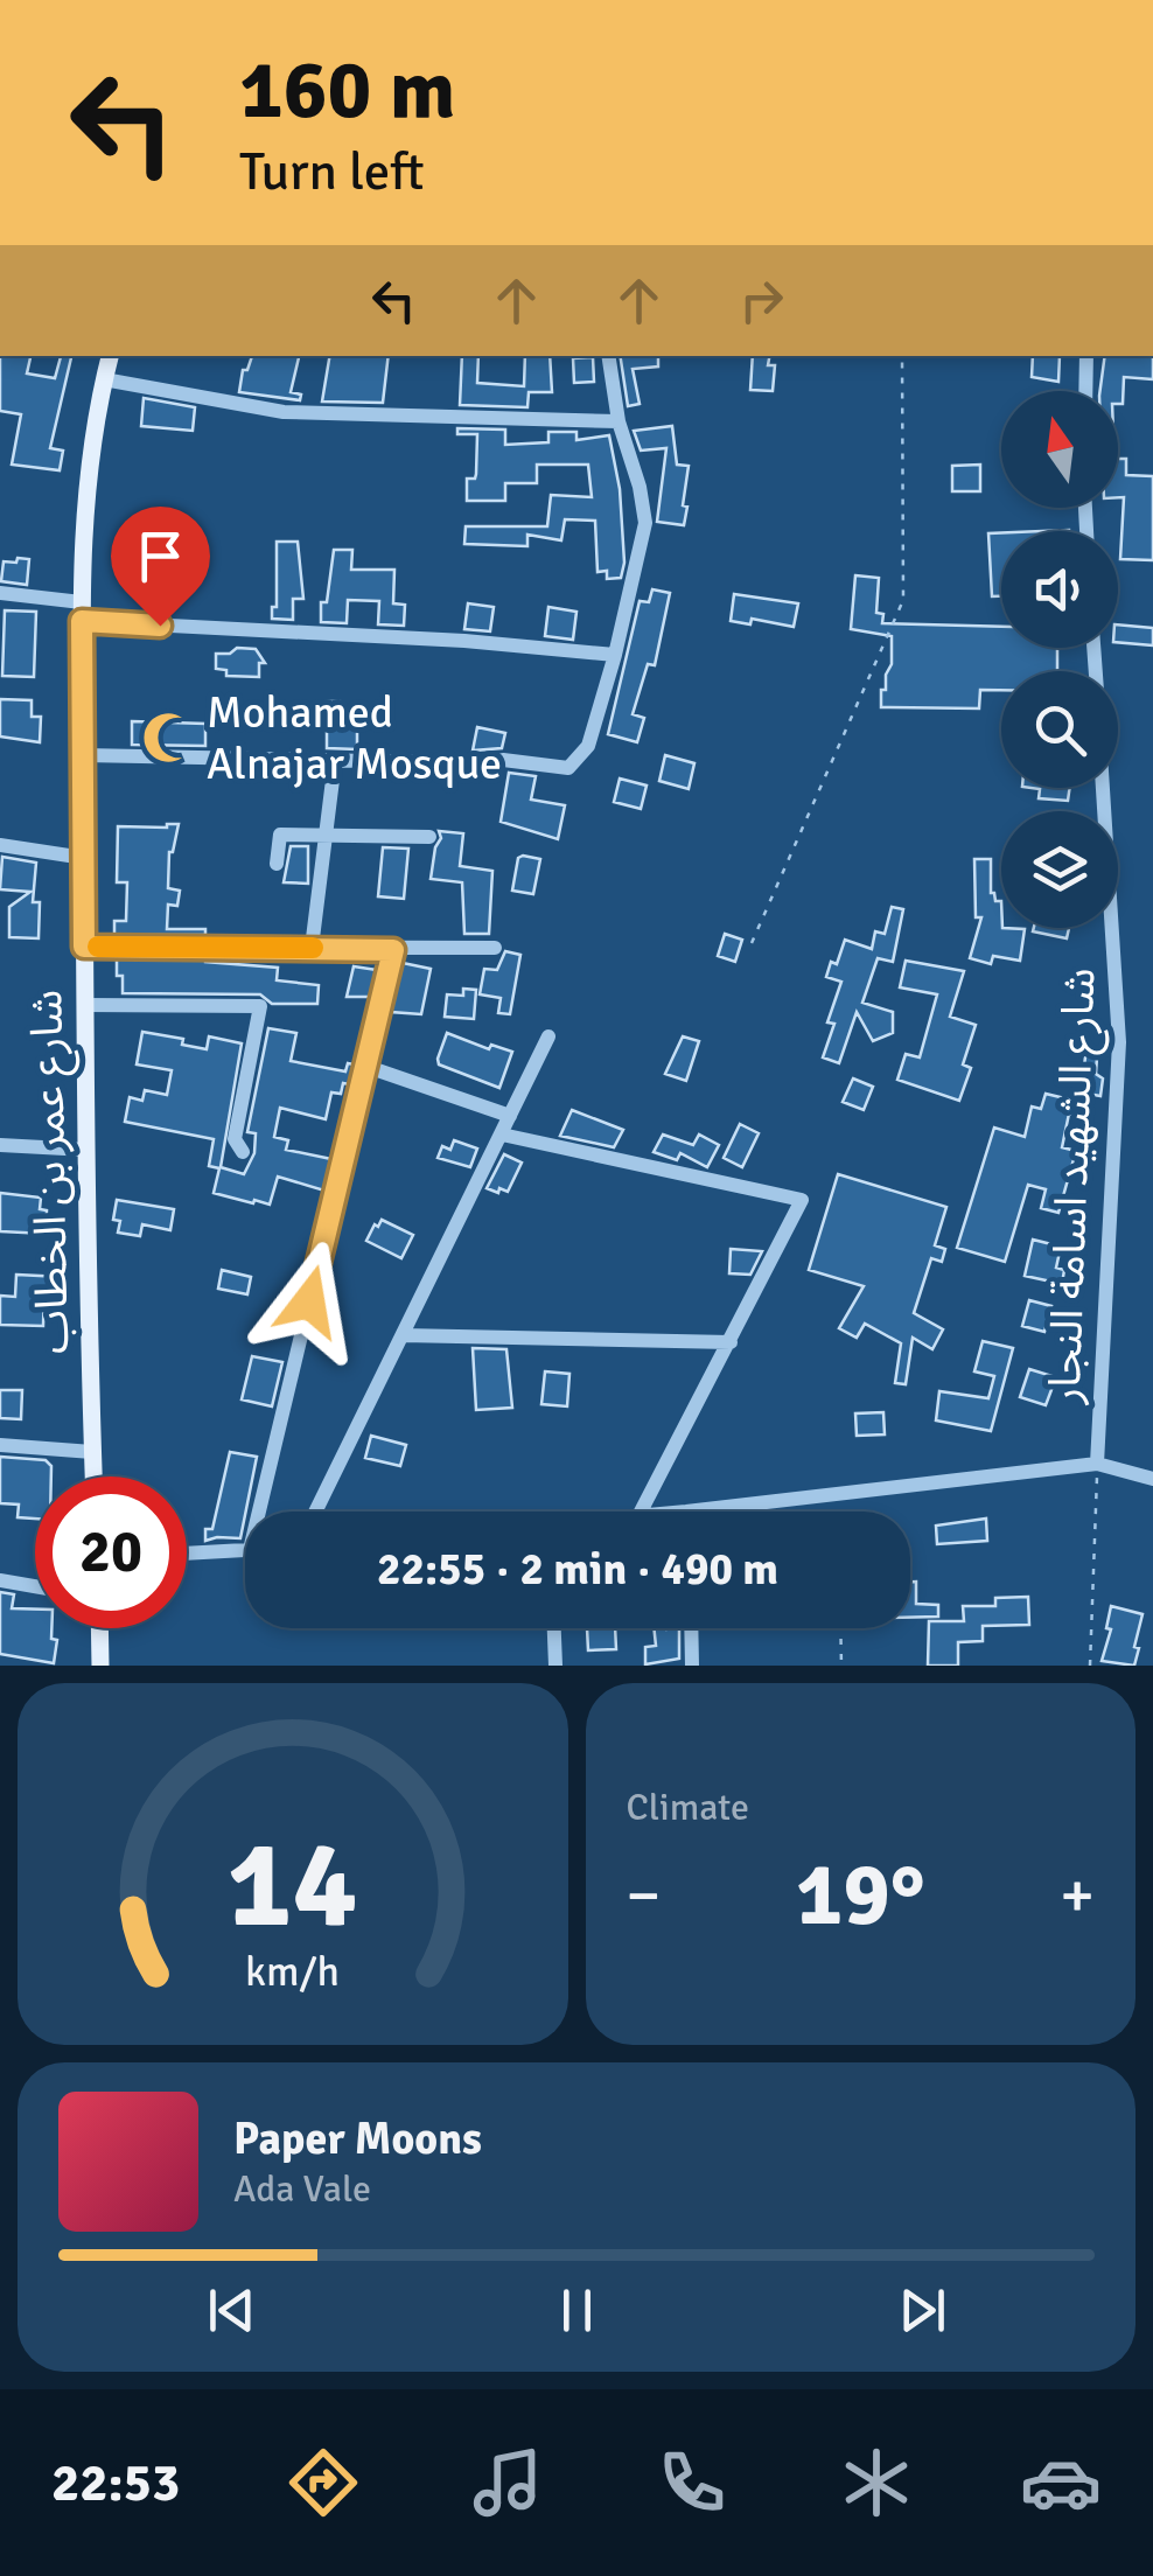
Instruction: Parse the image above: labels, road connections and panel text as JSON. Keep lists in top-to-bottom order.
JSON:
{
  "streets": {
    "main road": ["شارع عمر بن الخطاب"],
    "street": ["شارع الشهيد اسامة النجار"]
  },
  "places": {
    "mosque": ["Mohamed Alnajar Mosque"]
  },
  "north": "top",
  "page": {
    "turn": ["160 m", "Turn left"],
    "limit": "20",
    "trip": "22:55 · 2 min · 490 m",
    "tile": "Climate",
    "heat": ["−", "19°", "+"],
    "song": ["Paper Moons", "Ada Vale"],
    "tabs": "22:53",
    "gauge": ["14", "km/h"]
  }
}
